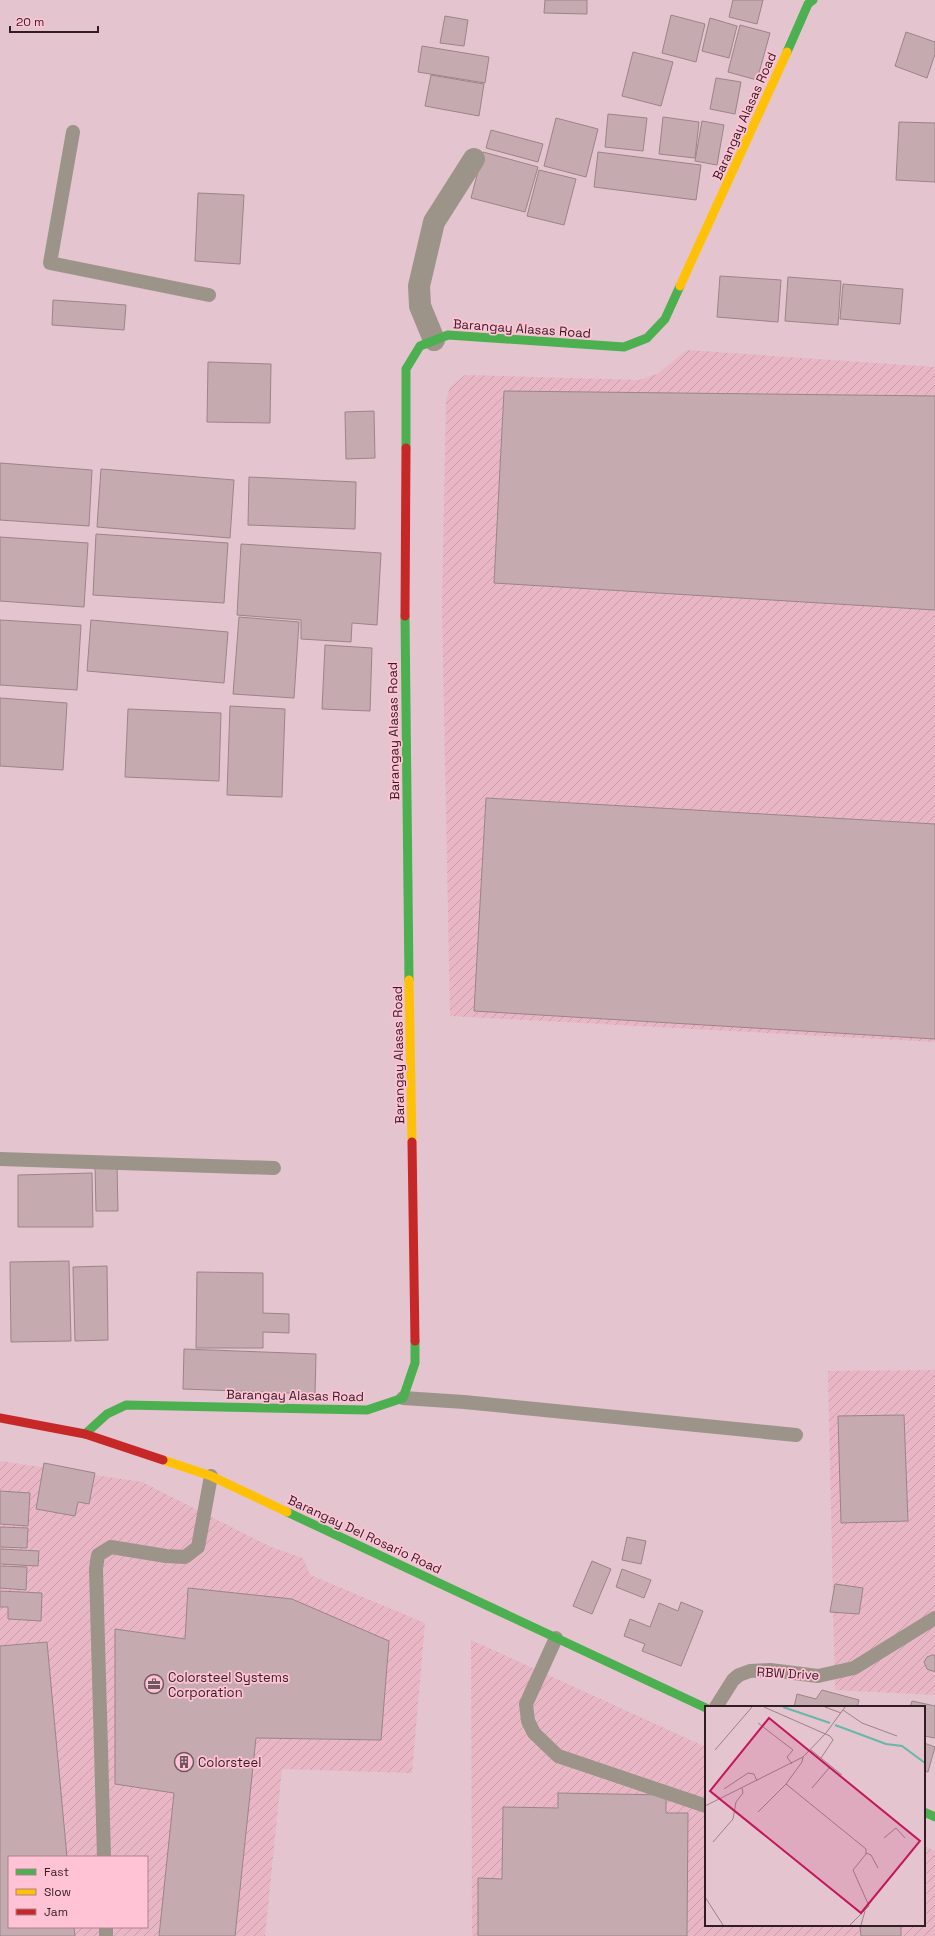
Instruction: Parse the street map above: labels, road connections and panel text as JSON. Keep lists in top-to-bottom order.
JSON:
{
  "streets": {
    "street": ["Barangay Alasas Road", "Barangay Del Rosario Road"],
    "lane": ["RBW Drive"]
  },
  "crossings": [
    ["Barangay Alasas Road", "Barangay Del Rosario Road"]
  ],
  "places": {
    "office": ["Colorsteel Systems Corporation"],
    "building": ["Colorsteel"]
  },
  "legend": ["Fast", "Slow", "Jam"],
  "scale_bar": "20 m"
}
